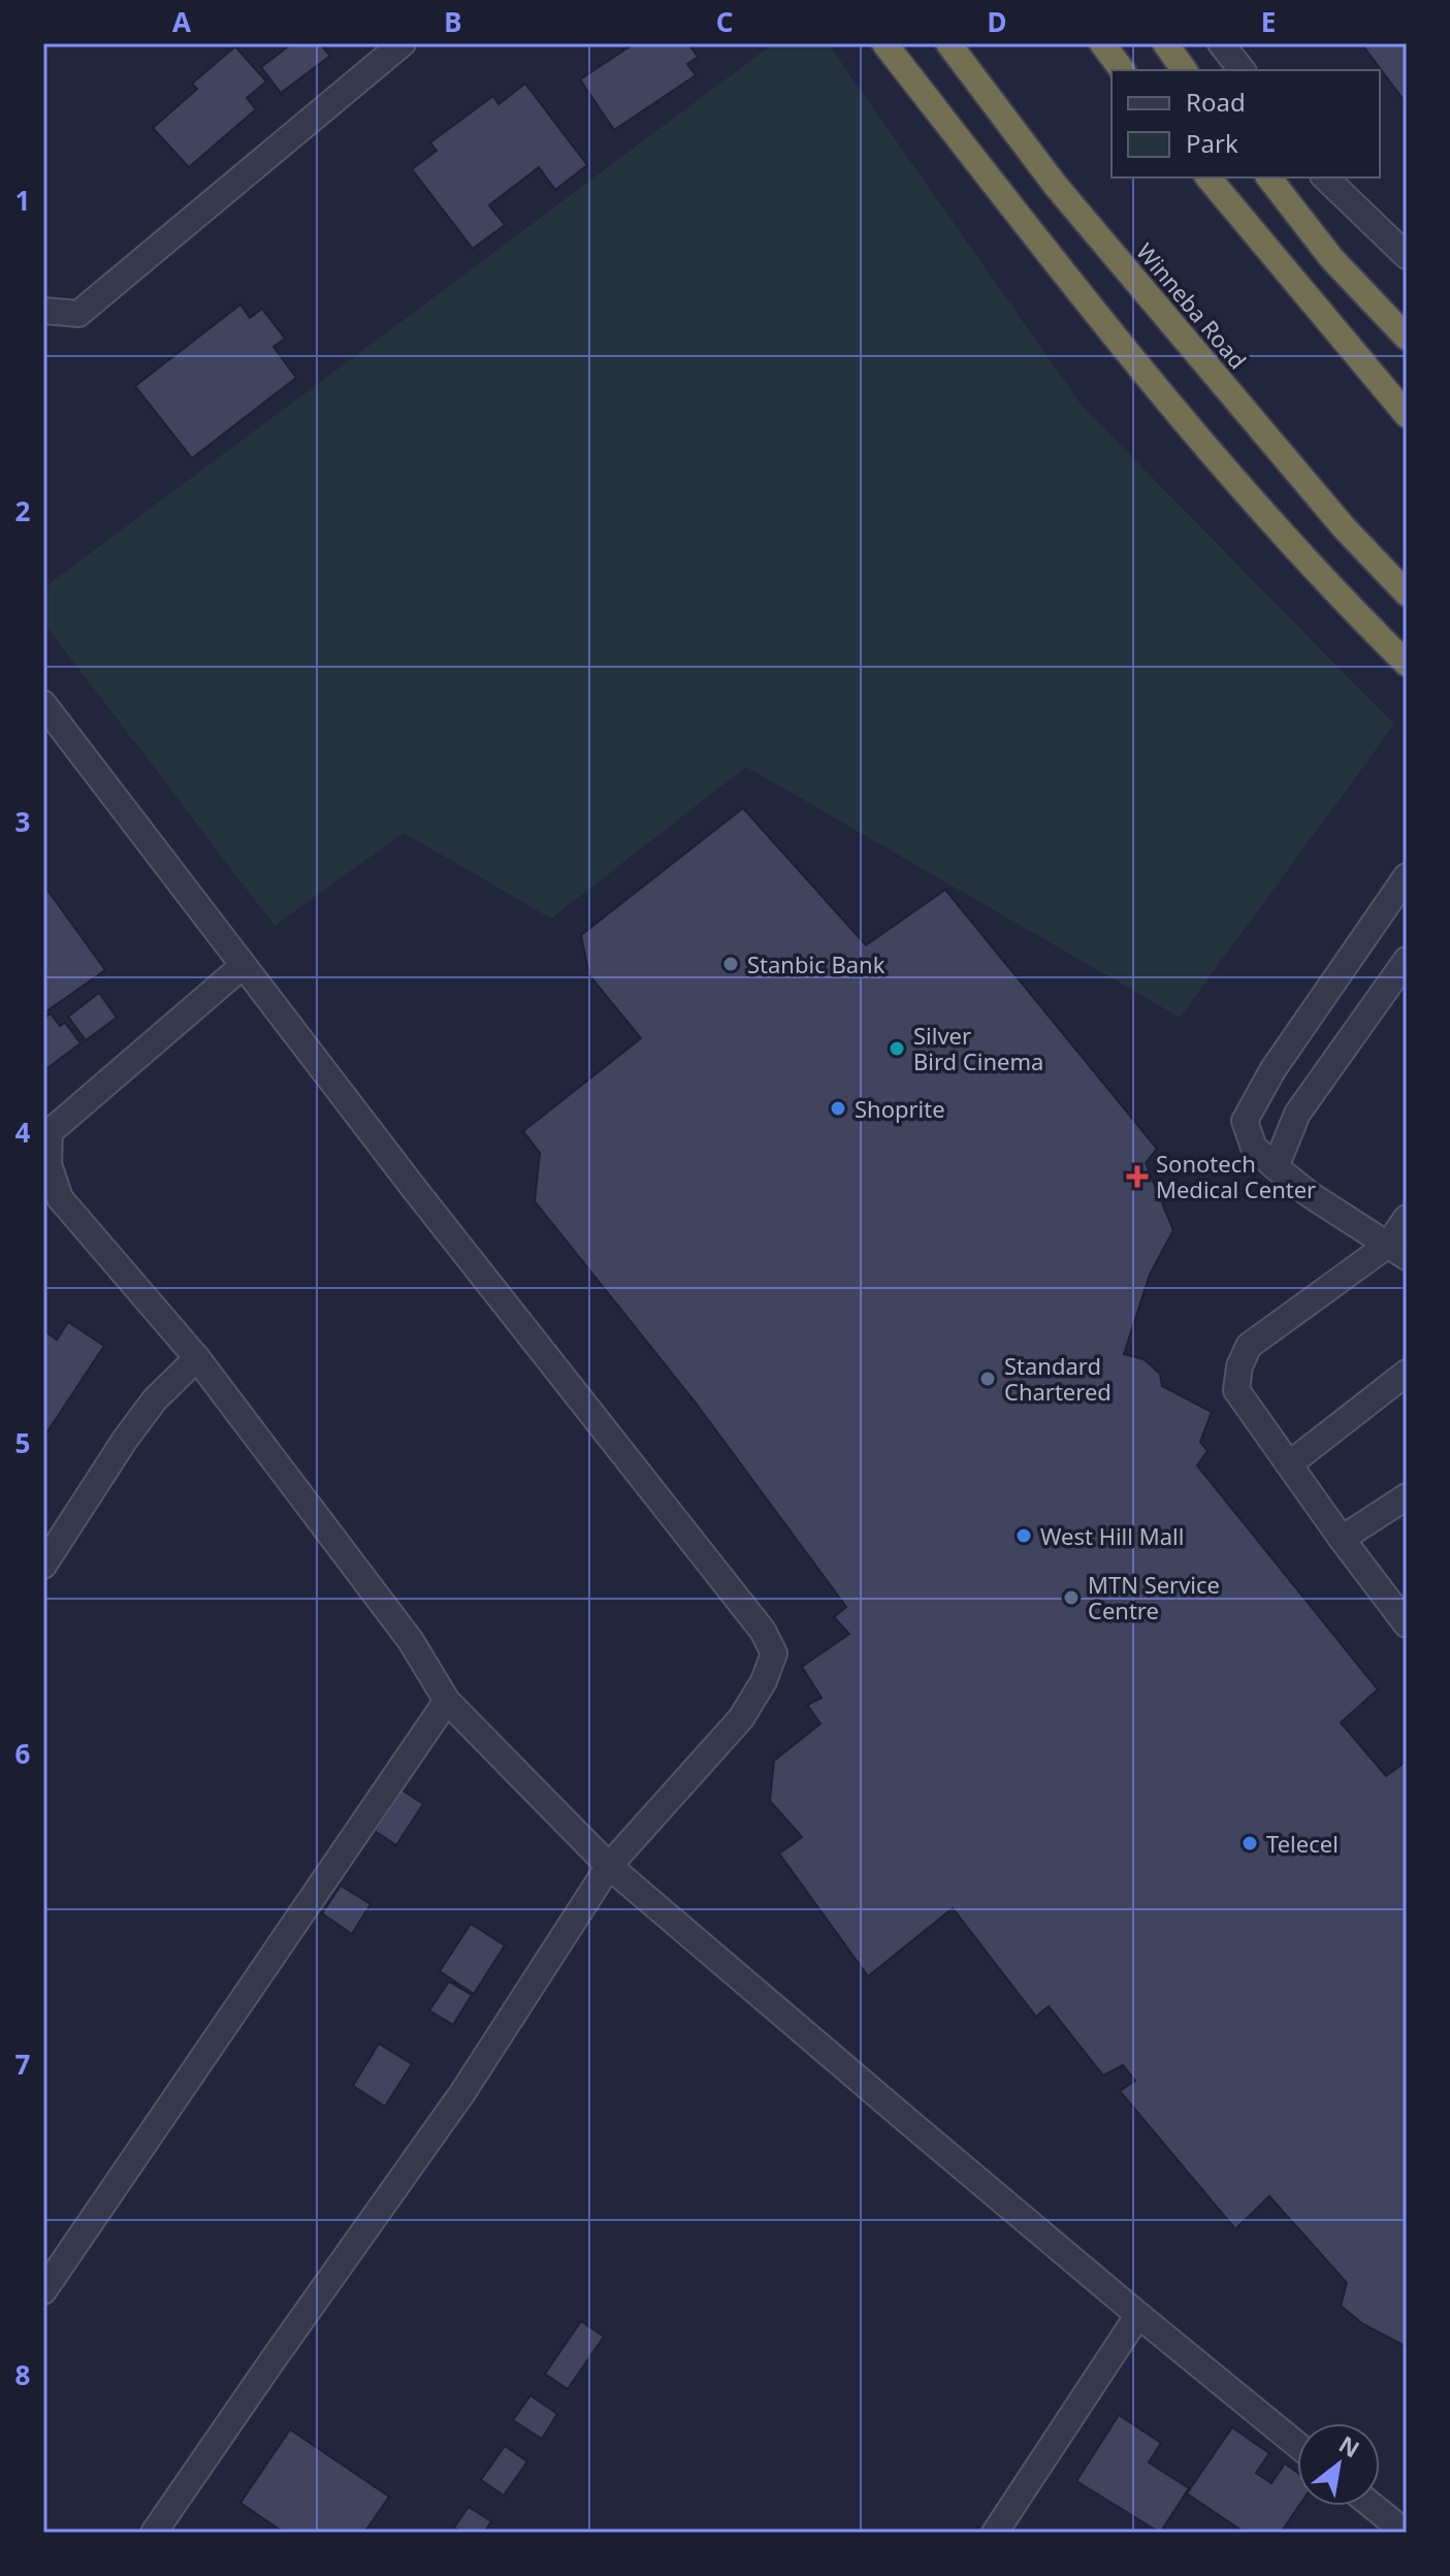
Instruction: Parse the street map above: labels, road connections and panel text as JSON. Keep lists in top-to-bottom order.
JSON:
{
  "streets": {
    "highway": ["Winneba Road"]
  },
  "places": {
    "other": [
      "Stanbic Bank",
      "Silver Bird Cinema",
      "Shoprite",
      "Standard Chartered",
      "West Hill Mall",
      "MTN Service Centre",
      "Telecel"
    ],
    "health": ["Sonotech Medical Center"]
  },
  "legend": ["Road", "Park"],
  "north": "top right",
  "grid": {
    "columns": [
      "A",
      "B",
      "C",
      "D",
      "E"
    ],
    "rows": [
      "1",
      "2",
      "3",
      "4",
      "5",
      "6",
      "7",
      "8"
    ]
  }
}
